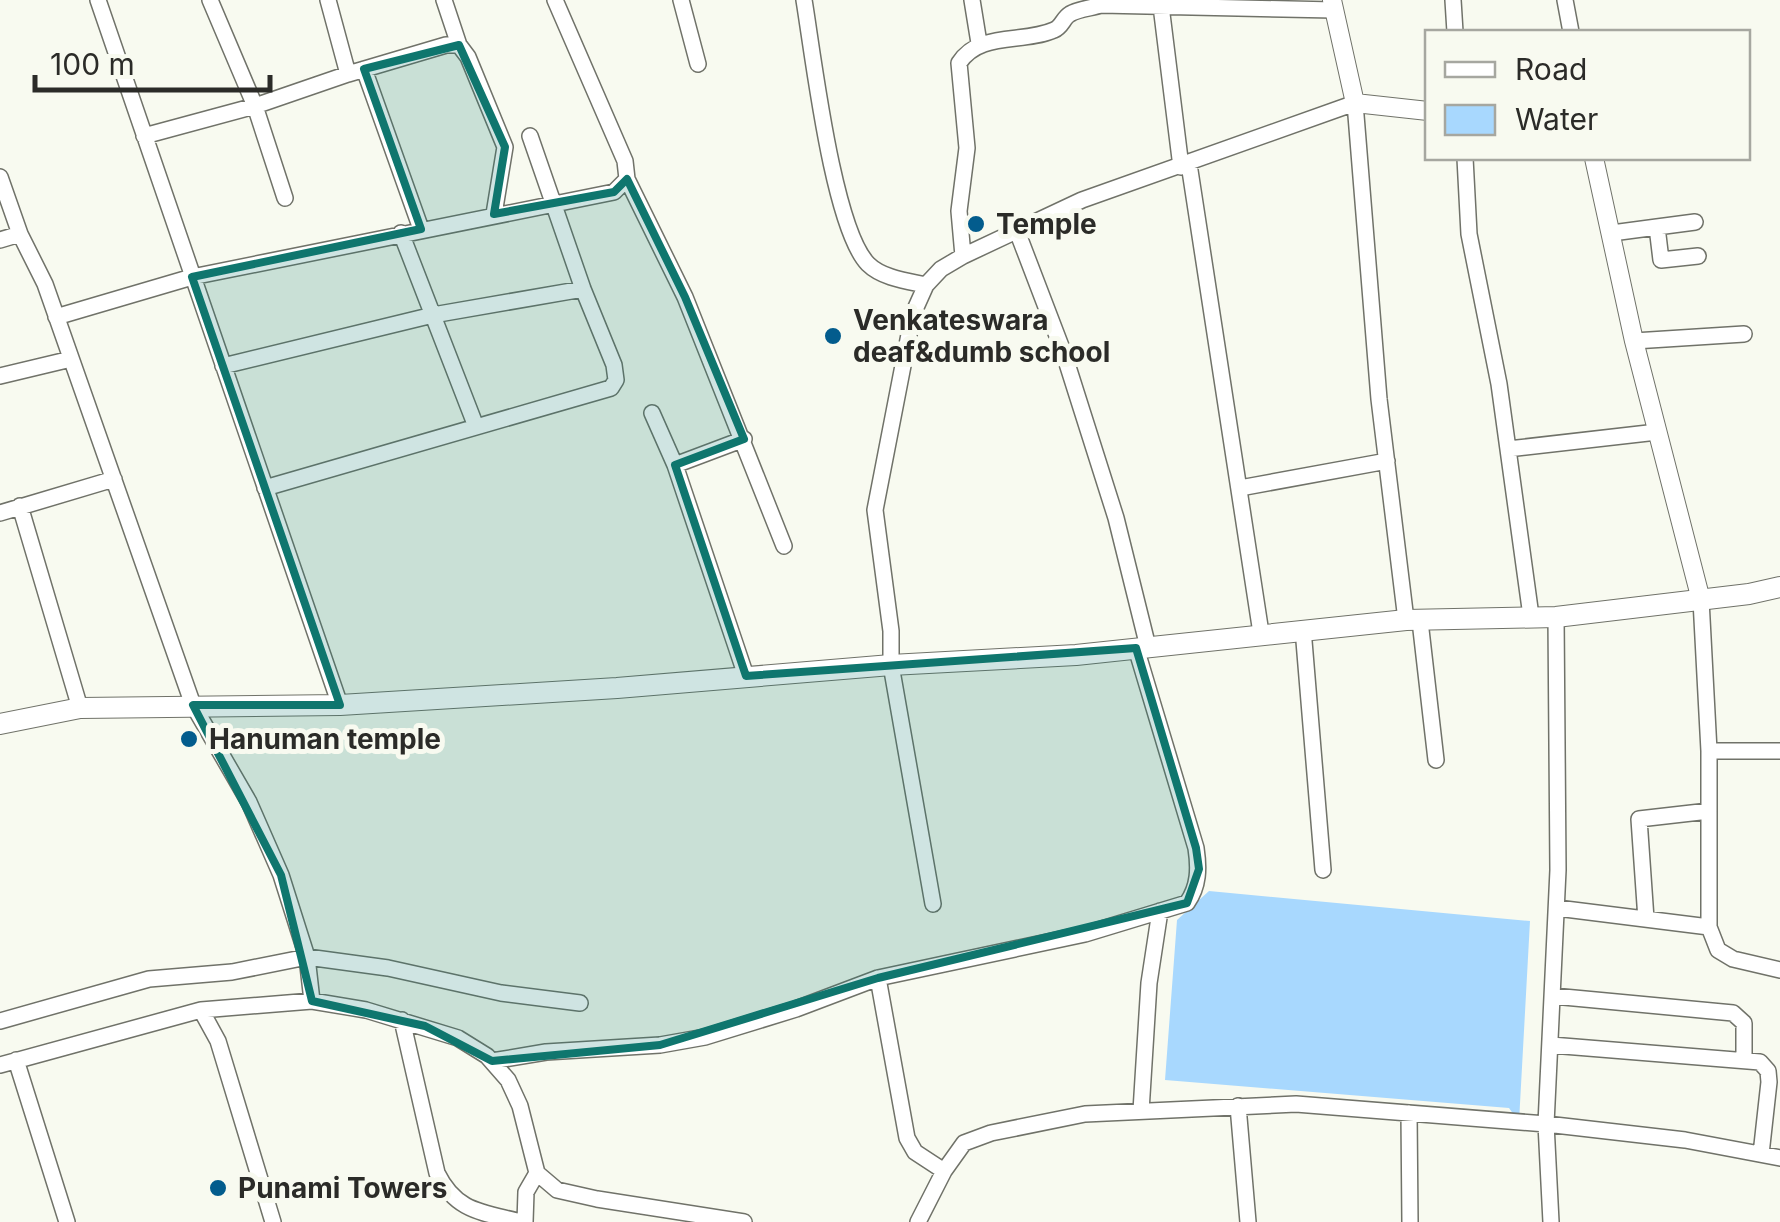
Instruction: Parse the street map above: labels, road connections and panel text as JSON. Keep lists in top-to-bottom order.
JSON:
{
  "places": [
    "Temple",
    "Venkateswara deaf&dumb school",
    "Hanuman temple",
    "Punami Towers"
  ],
  "legend": ["Road", "Water"],
  "scale_bar": "100 m"
}
